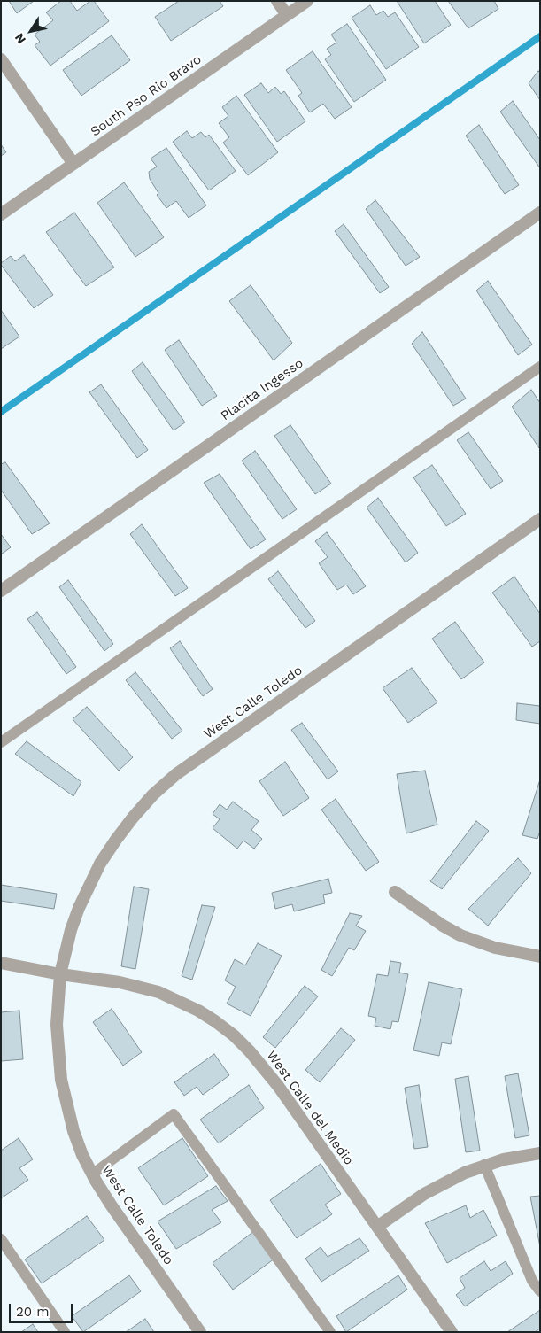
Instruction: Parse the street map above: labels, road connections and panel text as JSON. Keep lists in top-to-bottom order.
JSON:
{
  "streets": {
    "street": [
      "South Pso Rio Bravo",
      "Placita Ingesso",
      "West Calle Toledo",
      "West Calle del Medio"
    ]
  },
  "crossings": [
    ["West Calle Toledo", "West Calle del Medio"]
  ],
  "scale_bar": "20 m",
  "north": "bottom left"
}
